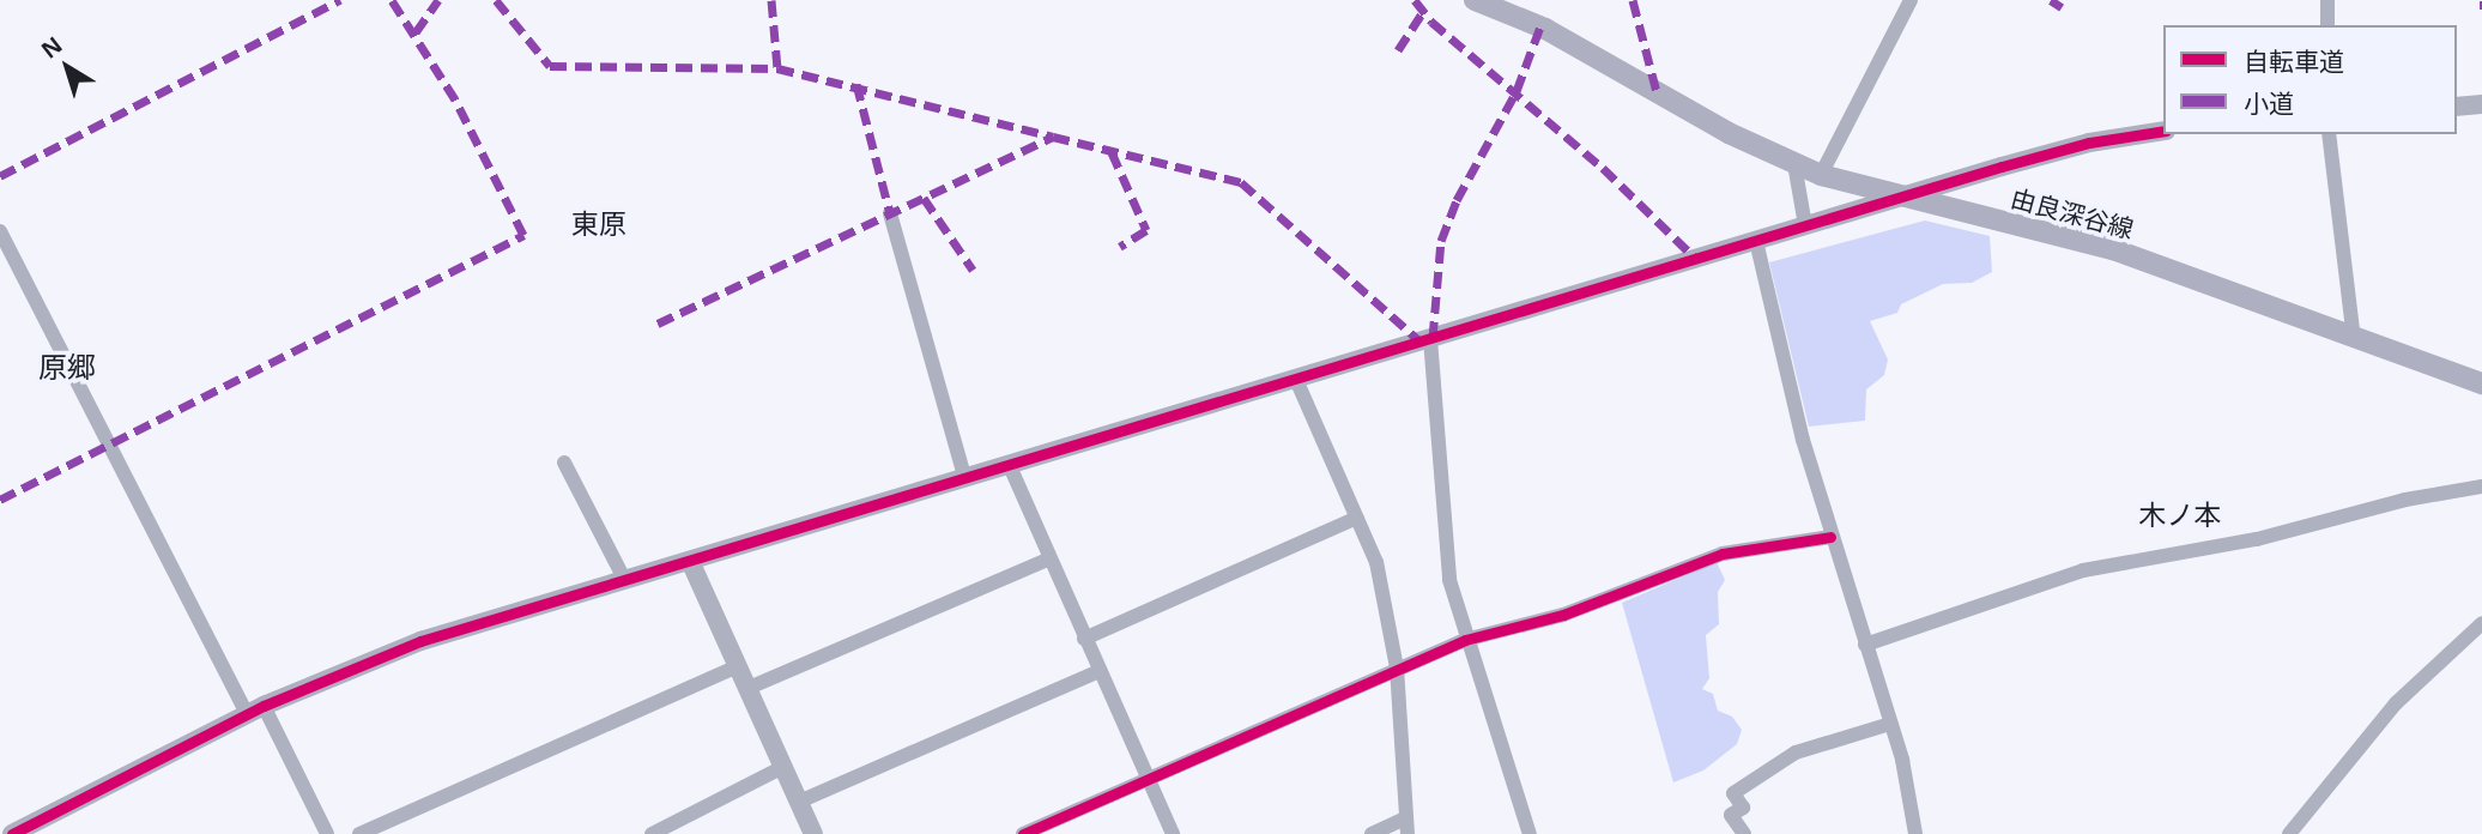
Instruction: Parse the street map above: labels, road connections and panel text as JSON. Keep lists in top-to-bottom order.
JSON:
{
  "streets": {
    "main road": ["由良深谷線"]
  },
  "districts": ["東原", "原郷", "木ノ本"],
  "legend": ["自転車道", "小道"],
  "north": "top left"
}
